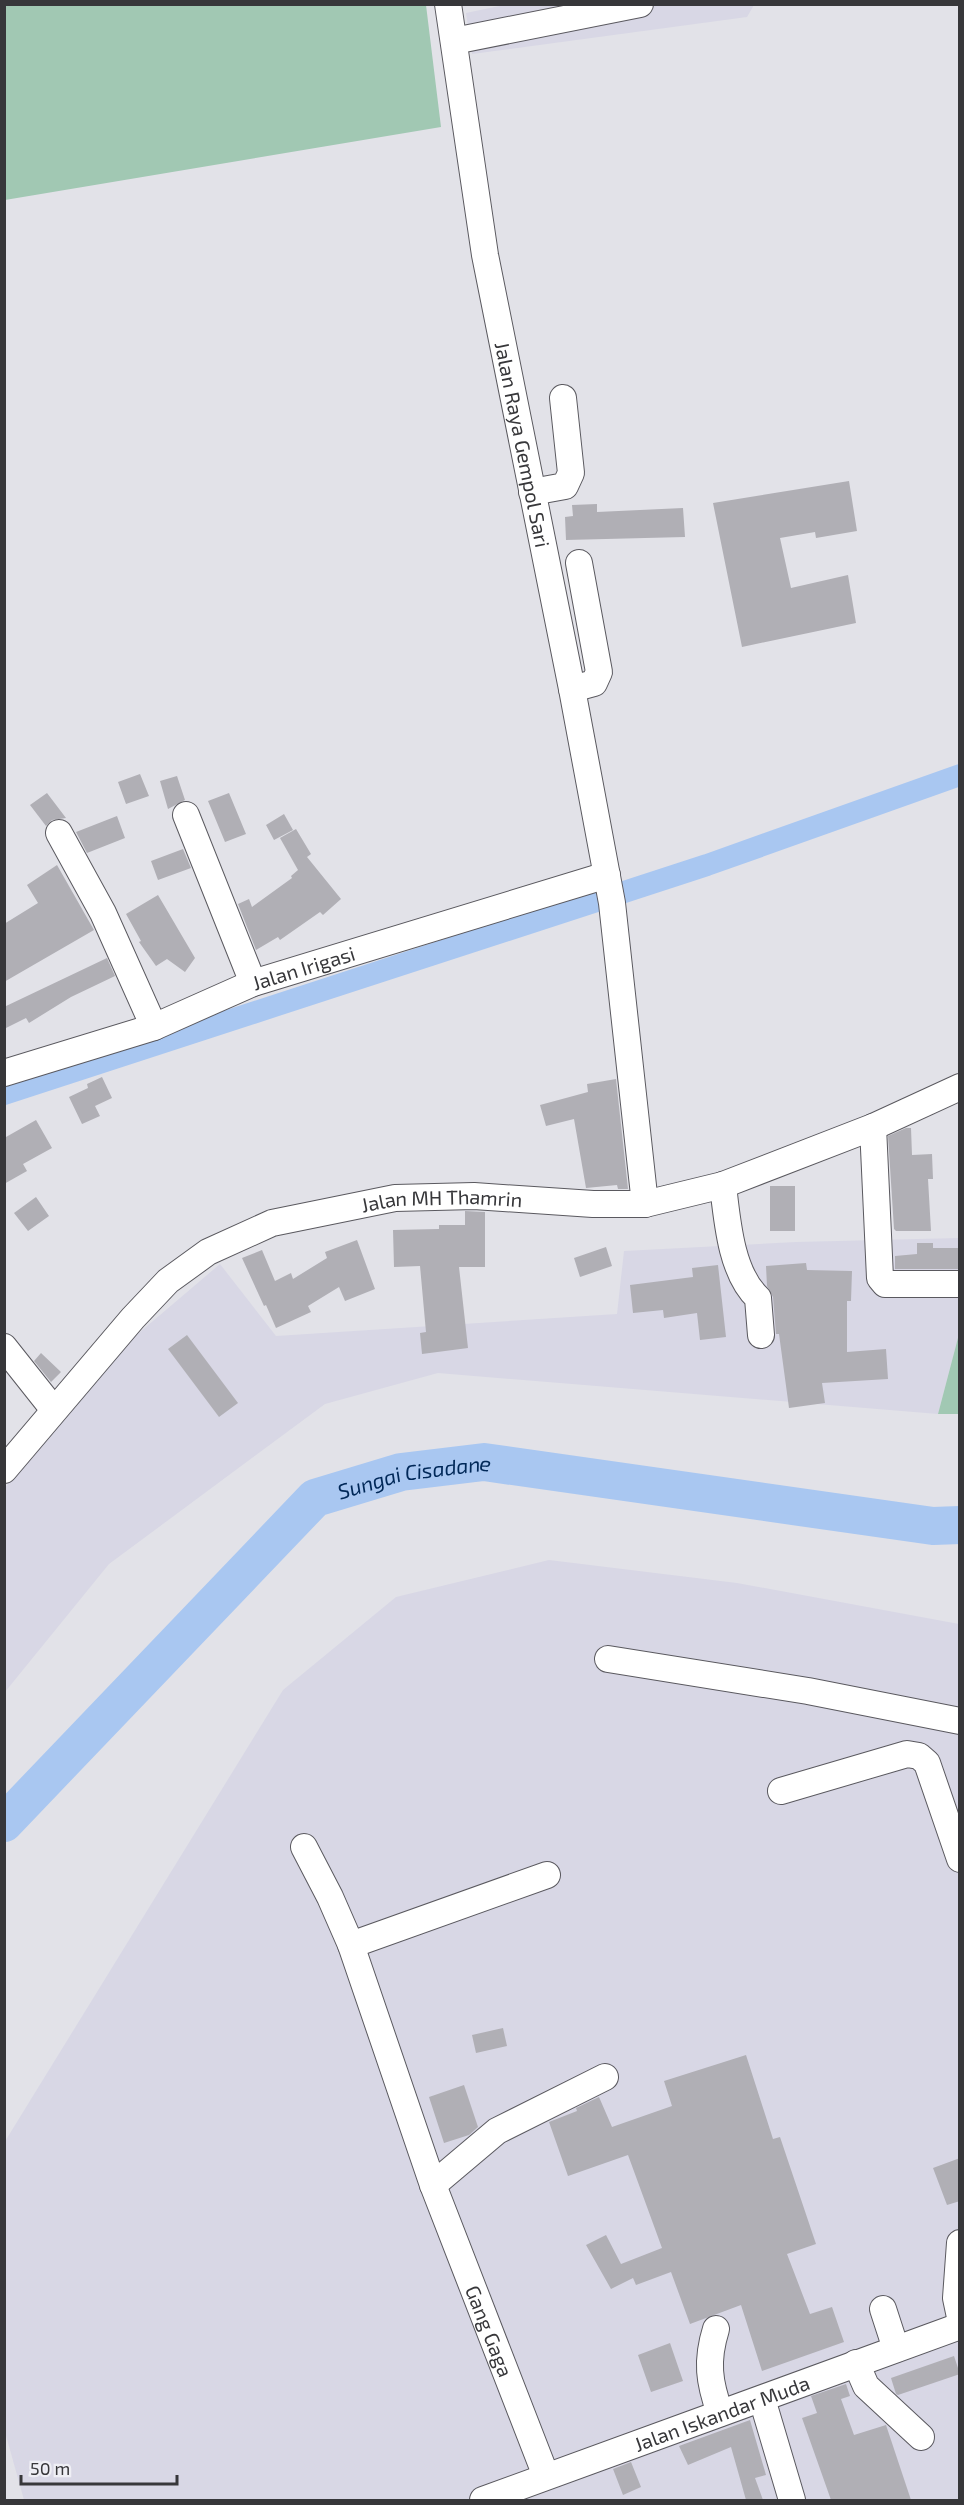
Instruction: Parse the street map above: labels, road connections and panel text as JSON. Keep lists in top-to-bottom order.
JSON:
{
  "streets": {
    "street": [
      "Jalan Raya Gempol Sari",
      "Jalan Irigasi",
      "Jalan MH Thamrin",
      "Gang Gaga",
      "Jalan Iskandar Muda"
    ]
  },
  "crossings": [
    ["Jalan Raya Gempol Sari", "Jalan Irigasi"],
    ["Jalan Raya Gempol Sari", "Jalan MH Thamrin"],
    ["Gang Gaga", "Jalan Iskandar Muda"]
  ],
  "water": ["Sungai Cisadane"],
  "scale_bar": "50 m"
}
